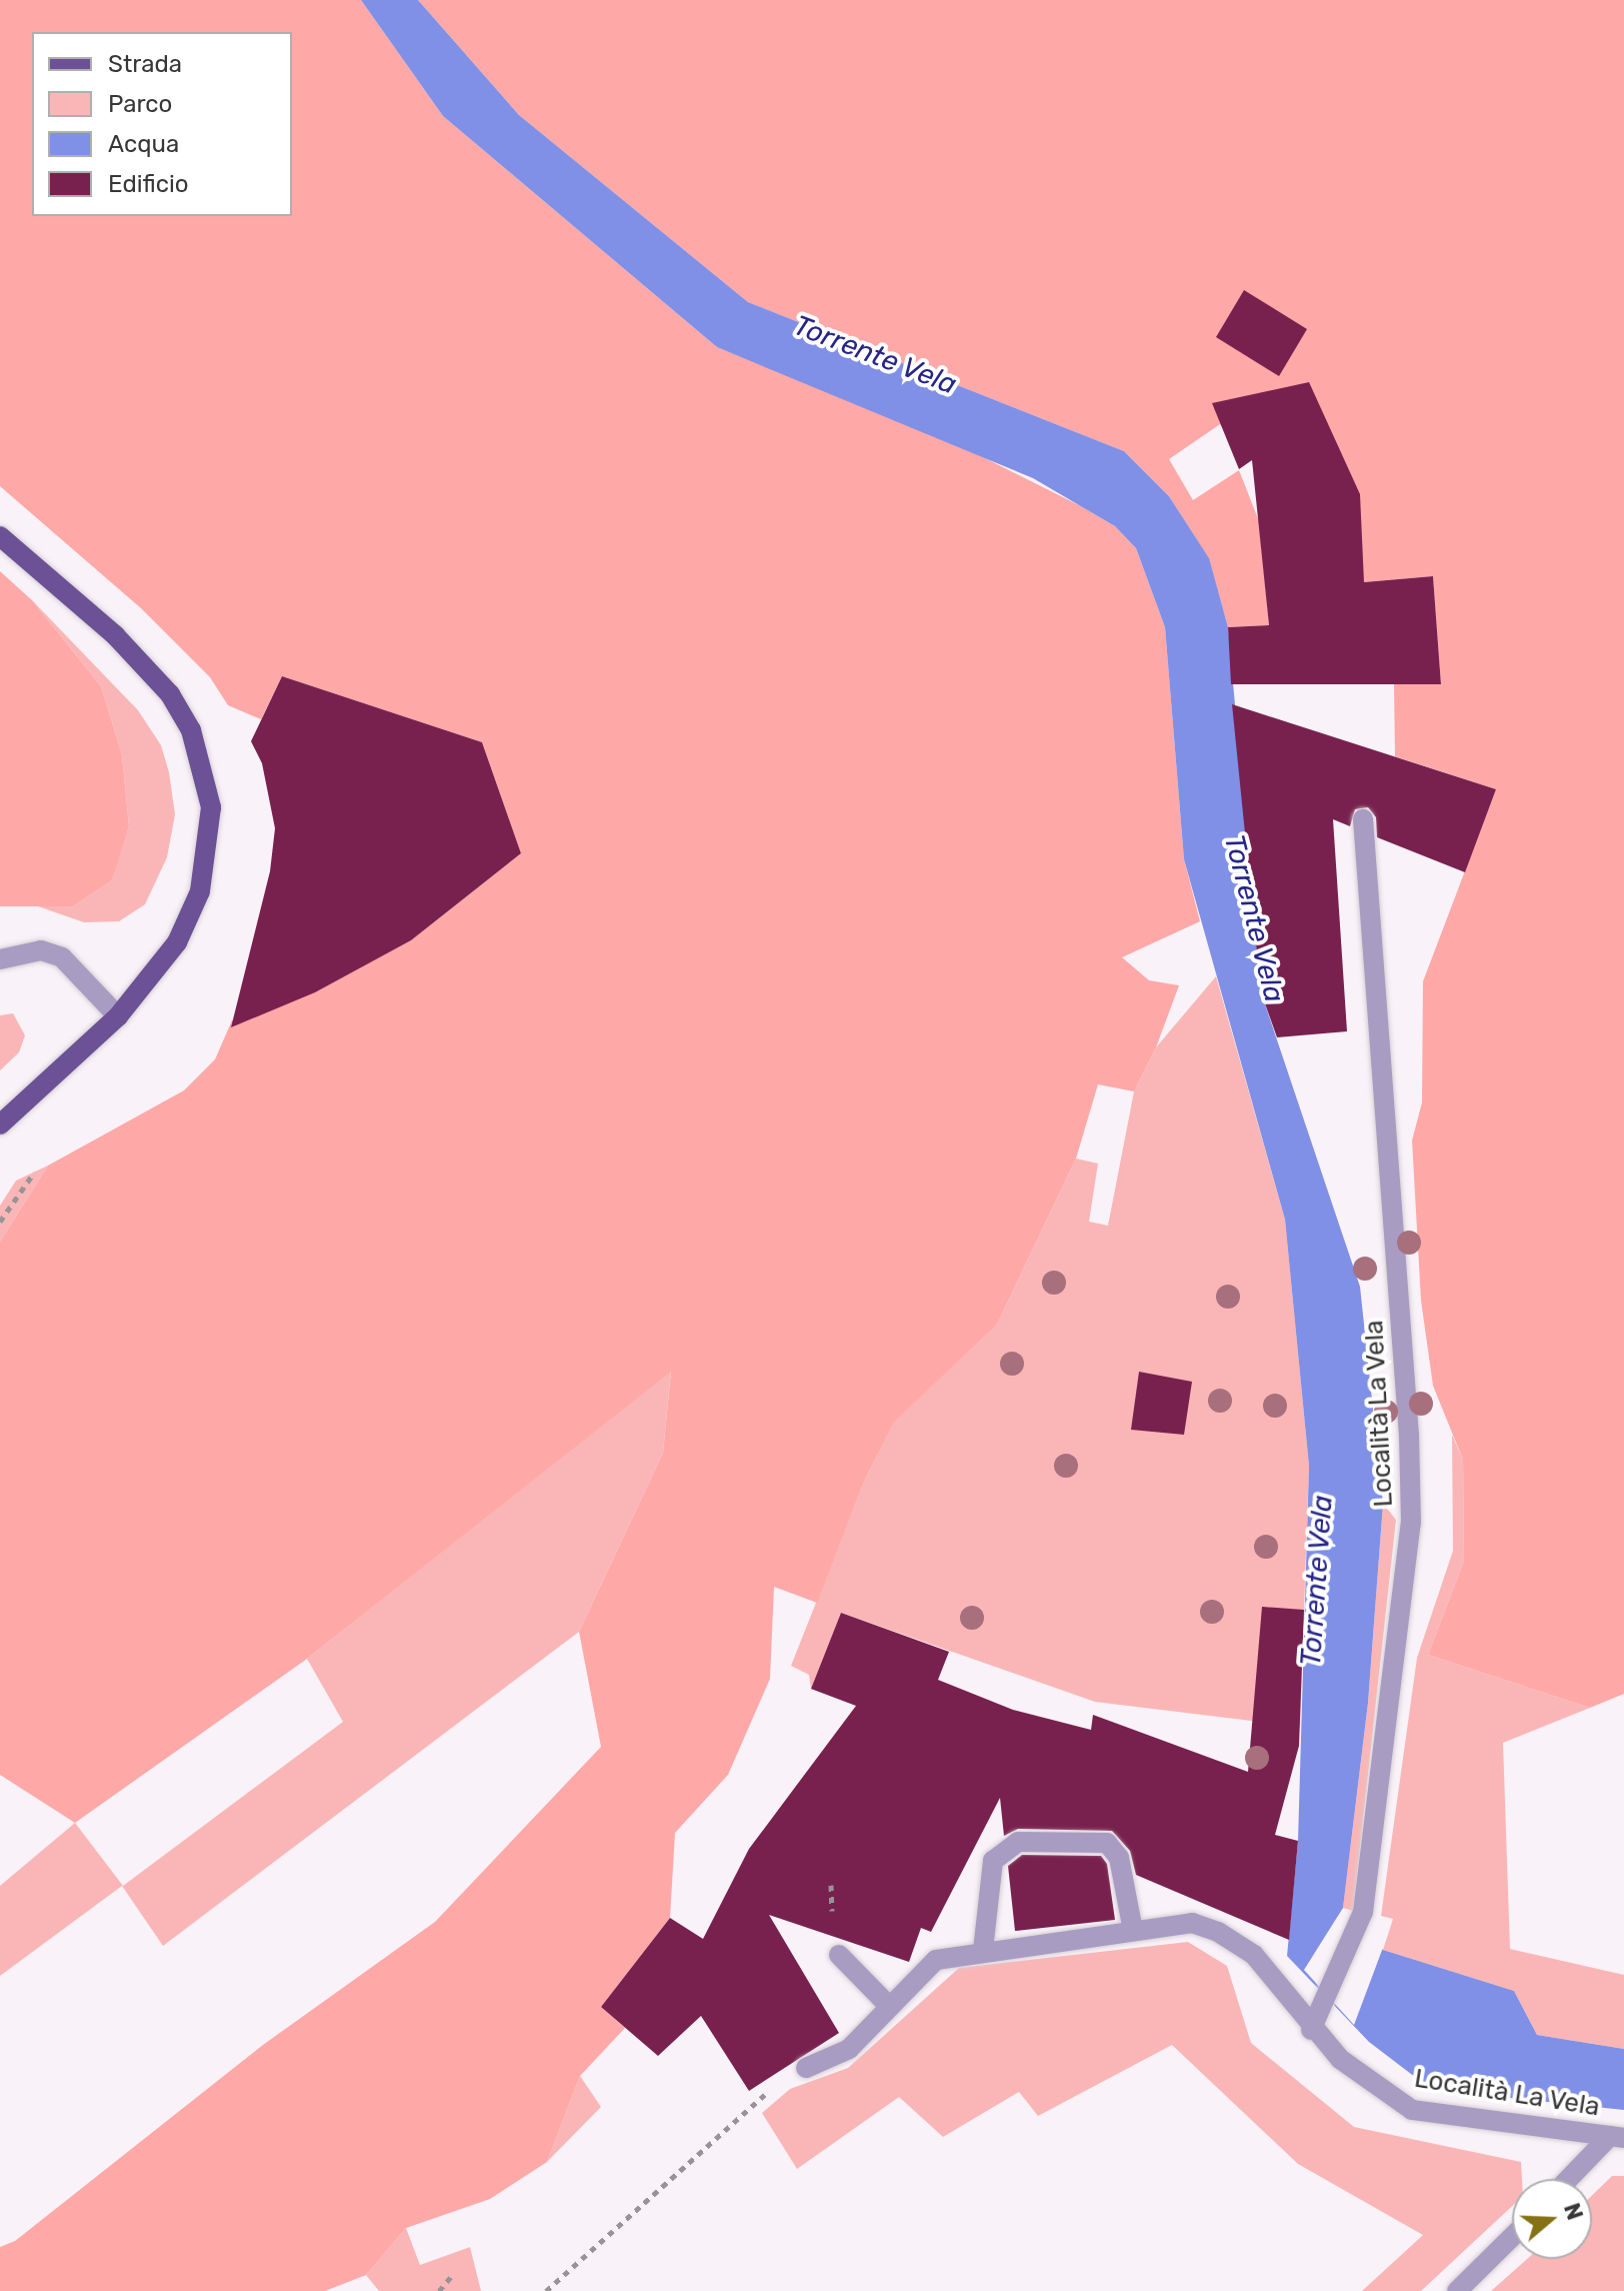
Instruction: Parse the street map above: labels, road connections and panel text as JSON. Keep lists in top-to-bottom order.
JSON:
{
  "streets": {
    "street": ["Località La Vela"]
  },
  "water": ["Torrente Vela"],
  "legend": [
    "Strada",
    "Parco",
    "Acqua",
    "Edificio"
  ],
  "north": "right"
}
